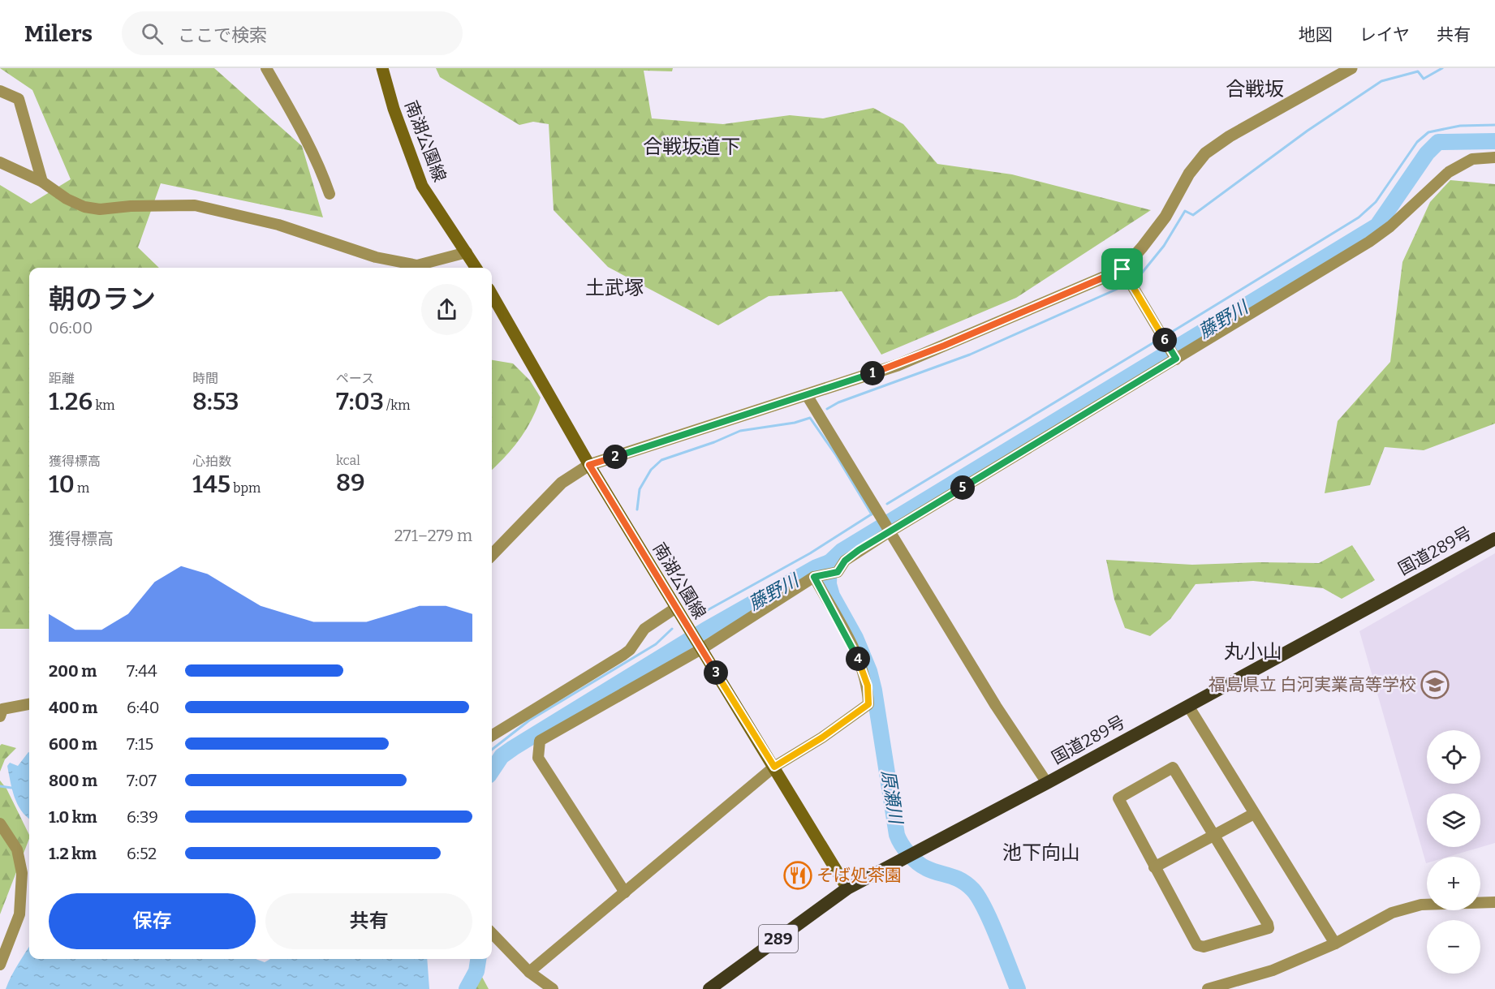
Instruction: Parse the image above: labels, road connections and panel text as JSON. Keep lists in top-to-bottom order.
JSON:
{
  "streets": {
    "highway": ["国道289号", "289"],
    "main road": ["南湖公園線"]
  },
  "crossings": [
    ["南湖公園線", "国道289号"]
  ],
  "districts": [
    "合戦坂",
    "合戦坂道下",
    "土武塚",
    "丸小山",
    "池下向山"
  ],
  "water": ["藤野川", "原瀬川"],
  "places": {
    "school or university": ["福島県立 白河実業高等学校"],
    "restaurant": ["そば処茶園"]
  },
  "page": {
    "header": "Milers",
    "search": "ここで検索",
    "nav": ["地図", "レイヤ", "共有"],
    "heading": ["朝のラン", "06:00"],
    "pins": [
      "6",
      "1",
      "2",
      "5",
      "4",
      "3"
    ],
    "stats": [
      ["距離", "1.26 km"],
      ["時間", "8:53"],
      ["ペース", "7:03 /km"],
      ["獲得標高", "10 m"],
      ["心拍数", "145 bpm"],
      ["kcal", "89"]
    ],
    "chart": ["獲得標高", "271–279 m"],
    "list": [
      {
        "name": "200 m",
        "note": "7:44"
      },
      {
        "name": "400 m",
        "note": "6:40"
      },
      {
        "name": "600 m",
        "note": "7:15"
      },
      {
        "name": "800 m",
        "note": "7:07"
      },
      {
        "name": "1.0 km",
        "note": "6:39"
      },
      {
        "name": "1.2 km",
        "note": "6:52"
      }
    ],
    "map_buttons": ["+", "−"],
    "buttons": ["保存", "共有"]
  }
}
